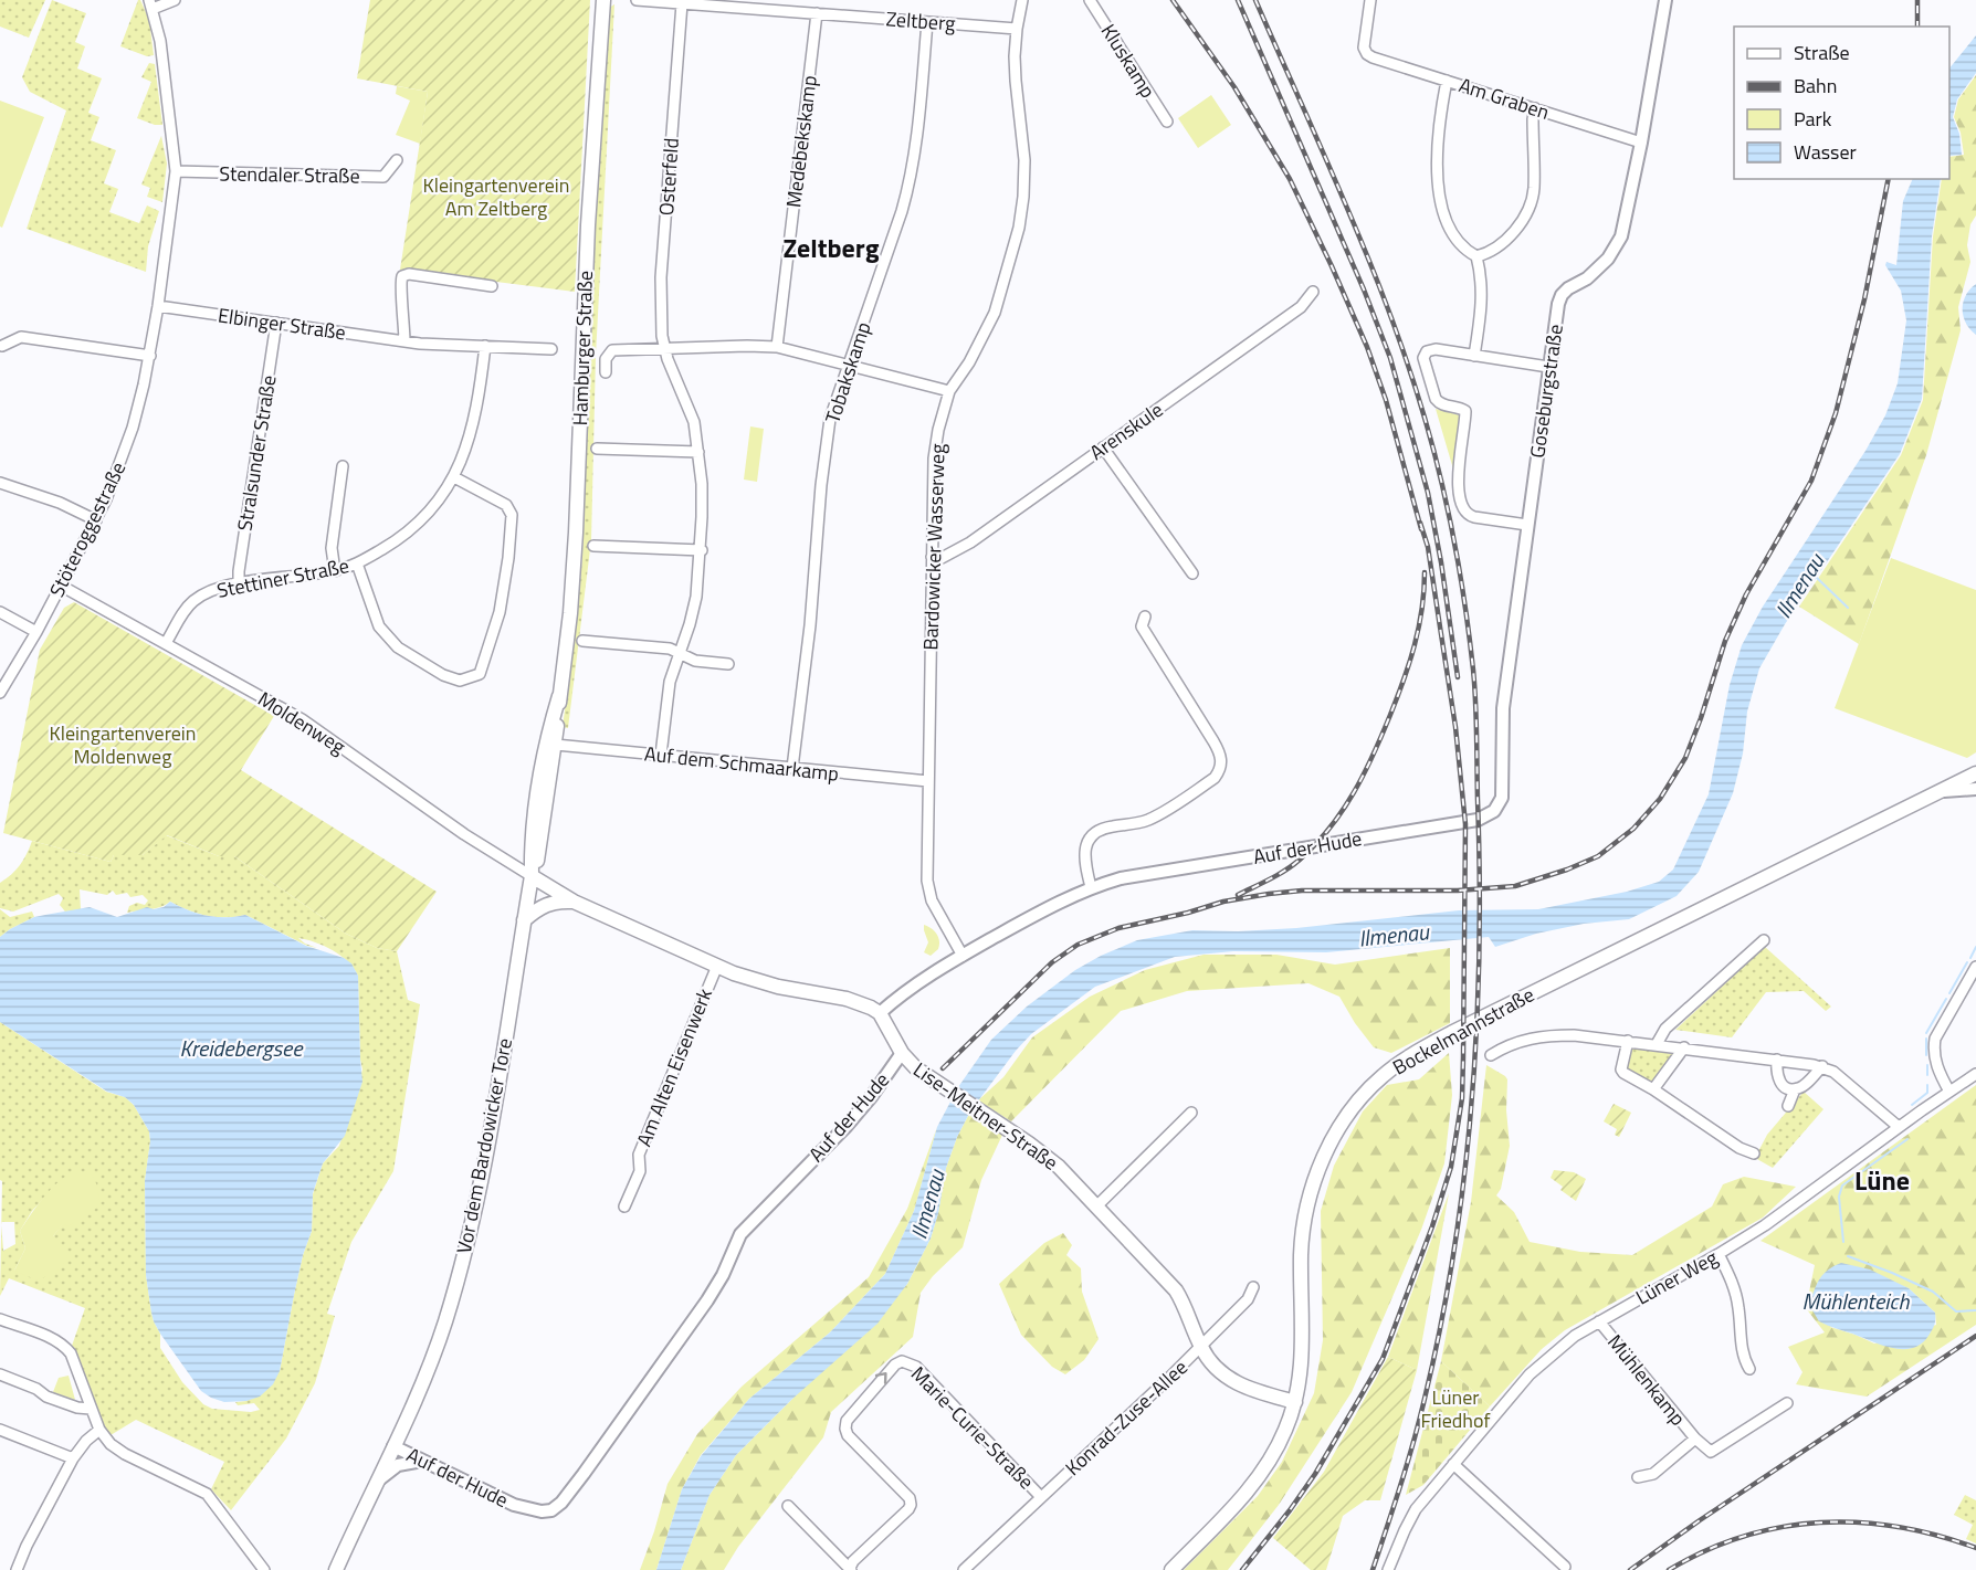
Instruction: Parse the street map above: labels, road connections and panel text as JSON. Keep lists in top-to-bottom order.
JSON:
{
  "streets": {
    "main road": [
      "Hamburger Straße",
      "Auf der Hude",
      "Bockelmannstraße",
      "Am Alten Eisenwerk",
      "Lise-Meitner-Straße",
      "Vor dem Bardowicker Tore"
    ],
    "street": [
      "Zeltberg",
      "Kluskamp",
      "Am Graben",
      "Medebekskamp",
      "Stendaler Straße",
      "Osterfeld",
      "Elbinger Straße",
      "Tobakskamp",
      "Goseburgstraße",
      "Arenskule",
      "Stralsunder Straße",
      "Stöteroggestraße",
      "Bardowicker Wasserweg",
      "Stettiner Straße",
      "Moldenweg",
      "Auf dem Schmaarkamp",
      "Lüner Weg",
      "Mühlenkamp",
      "Konrad-Zuse-Allee",
      "Marie-Curie-Straße"
    ]
  },
  "crossings": [
    ["Zeltberg", "Medebekskamp"],
    ["Zeltberg", "Osterfeld"],
    ["Zeltberg", "Tobakskamp"],
    ["Zeltberg", "Bardowicker Wasserweg"],
    ["Am Graben", "Goseburgstraße"],
    ["Stendaler Straße", "Stöteroggestraße"],
    ["Osterfeld", "Auf dem Schmaarkamp"],
    ["Elbinger Straße", "Stralsunder Straße"],
    ["Elbinger Straße", "Stöteroggestraße"],
    ["Elbinger Straße", "Stettiner Straße"],
    ["Hamburger Straße", "Vor dem Bardowicker Tore"],
    ["Tobakskamp", "Auf dem Schmaarkamp"],
    ["Goseburgstraße", "Auf der Hude"],
    ["Arenskule", "Bardowicker Wasserweg"],
    ["Stralsunder Straße", "Stettiner Straße"],
    ["Stöteroggestraße", "Moldenweg"],
    ["Bardowicker Wasserweg", "Auf dem Schmaarkamp"],
    ["Bardowicker Wasserweg", "Auf der Hude"],
    ["Stettiner Straße", "Moldenweg"],
    ["Moldenweg", "Am Alten Eisenwerk"],
    ["Moldenweg", "Vor dem Bardowicker Tore"],
    ["Auf dem Schmaarkamp", "Vor dem Bardowicker Tore"],
    ["Auf der Hude", "Am Alten Eisenwerk"],
    ["Auf der Hude", "Lise-Meitner-Straße"],
    ["Auf der Hude", "Vor dem Bardowicker Tore"],
    ["Bockelmannstraße", "Lise-Meitner-Straße"],
    ["Am Alten Eisenwerk", "Vor dem Bardowicker Tore"],
    ["Lise-Meitner-Straße", "Konrad-Zuse-Allee"],
    ["Lüner Weg", "Mühlenkamp"],
    ["Konrad-Zuse-Allee", "Marie-Curie-Straße"]
  ],
  "districts": ["Zeltberg", "Lüne"],
  "water": ["Ilmenau", "Kreidebergsee", "Mühlenteich"],
  "parks": ["Kleingartenverein Am Zeltberg", "Kleingartenverein Moldenweg", "Lüner Friedhof"],
  "legend": [
    "Straße",
    "Bahn",
    "Park",
    "Wasser"
  ]
}
